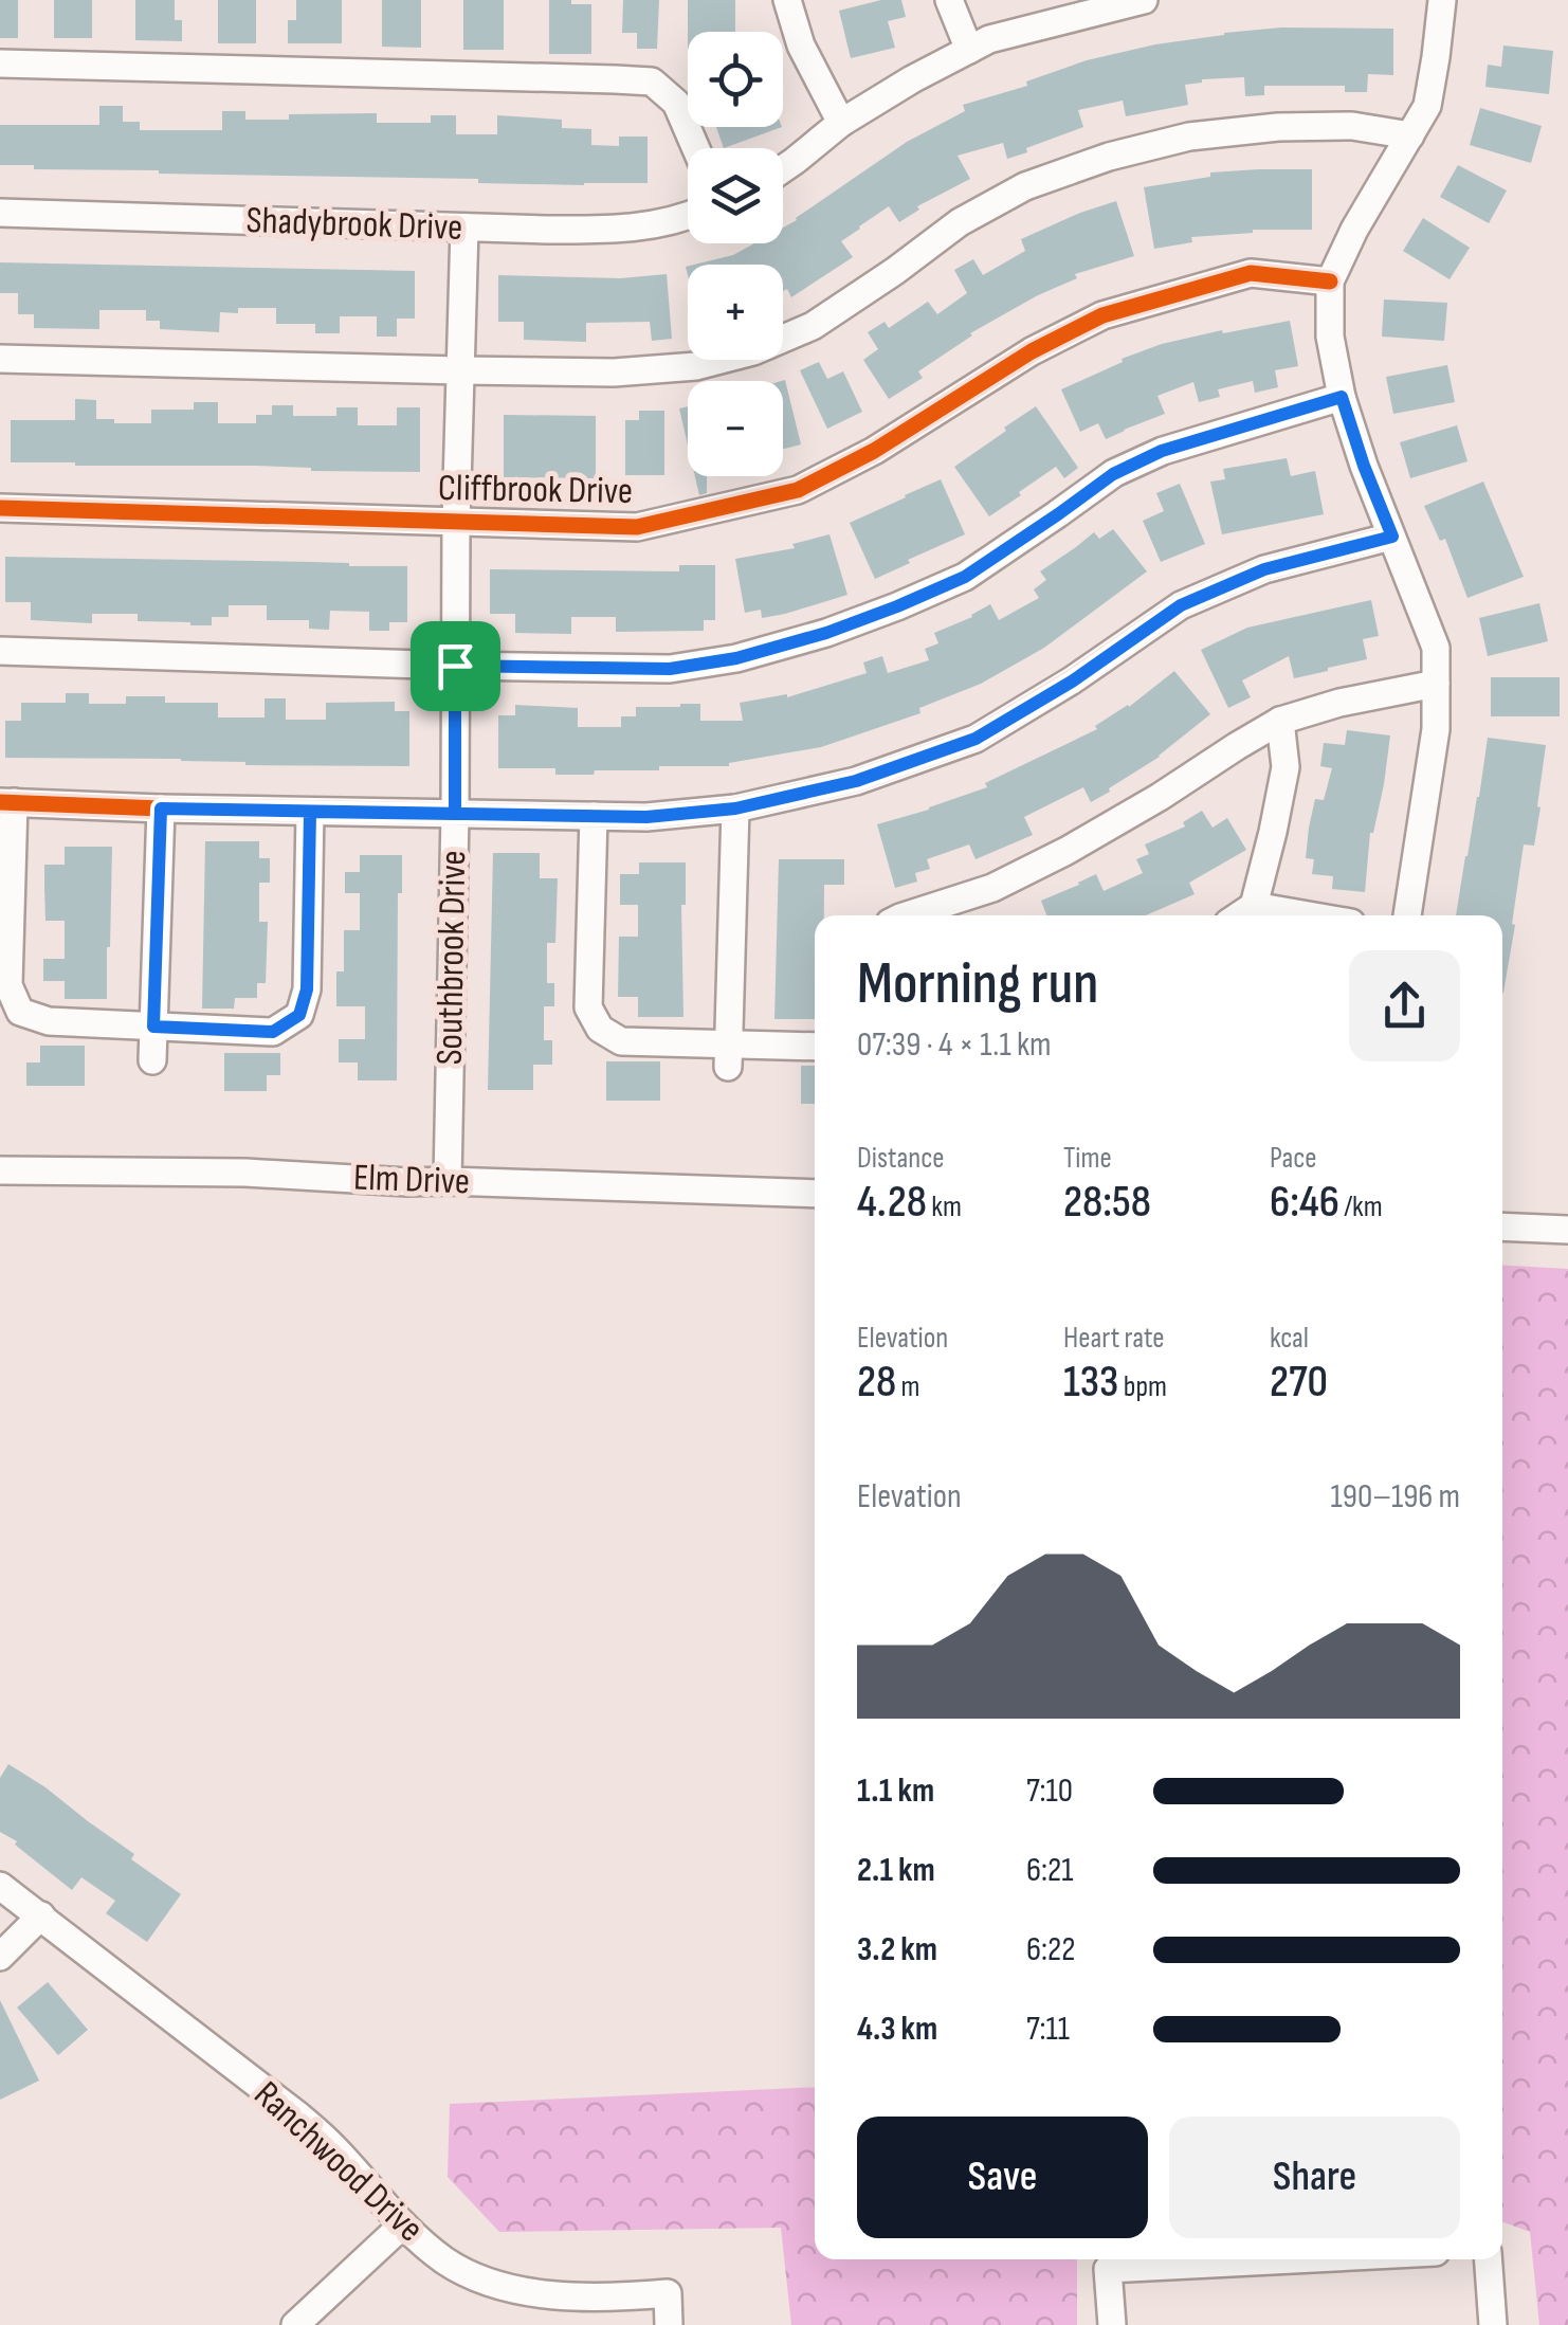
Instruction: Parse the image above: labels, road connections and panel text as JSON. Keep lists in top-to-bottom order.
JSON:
{
  "streets": {
    "street": [
      "Shadybrook Drive",
      "Cliffbrook Drive",
      "Southbrook Drive",
      "Elm Drive",
      "Ranchwood Drive"
    ]
  },
  "crossings": [
    ["Shadybrook Drive", "Southbrook Drive"],
    ["Cliffbrook Drive", "Southbrook Drive"],
    ["Southbrook Drive", "Elm Drive"]
  ],
  "page": {
    "map_buttons": ["+", "−"],
    "heading": ["Morning run", "07:39 · 4 × 1.1 km"],
    "stats": [
      ["Distance", "4.28 km"],
      ["Time", "28:58"],
      ["Pace", "6:46 /km"],
      ["Elevation", "28 m"],
      ["Heart rate", "133 bpm"],
      ["kcal", "270"]
    ],
    "chart": ["Elevation", "190–196 m"],
    "list": [
      {
        "name": "1.1 km",
        "note": "7:10"
      },
      {
        "name": "2.1 km",
        "note": "6:21"
      },
      {
        "name": "3.2 km",
        "note": "6:22"
      },
      {
        "name": "4.3 km",
        "note": "7:11"
      }
    ],
    "buttons": ["Save", "Share"]
  }
}
